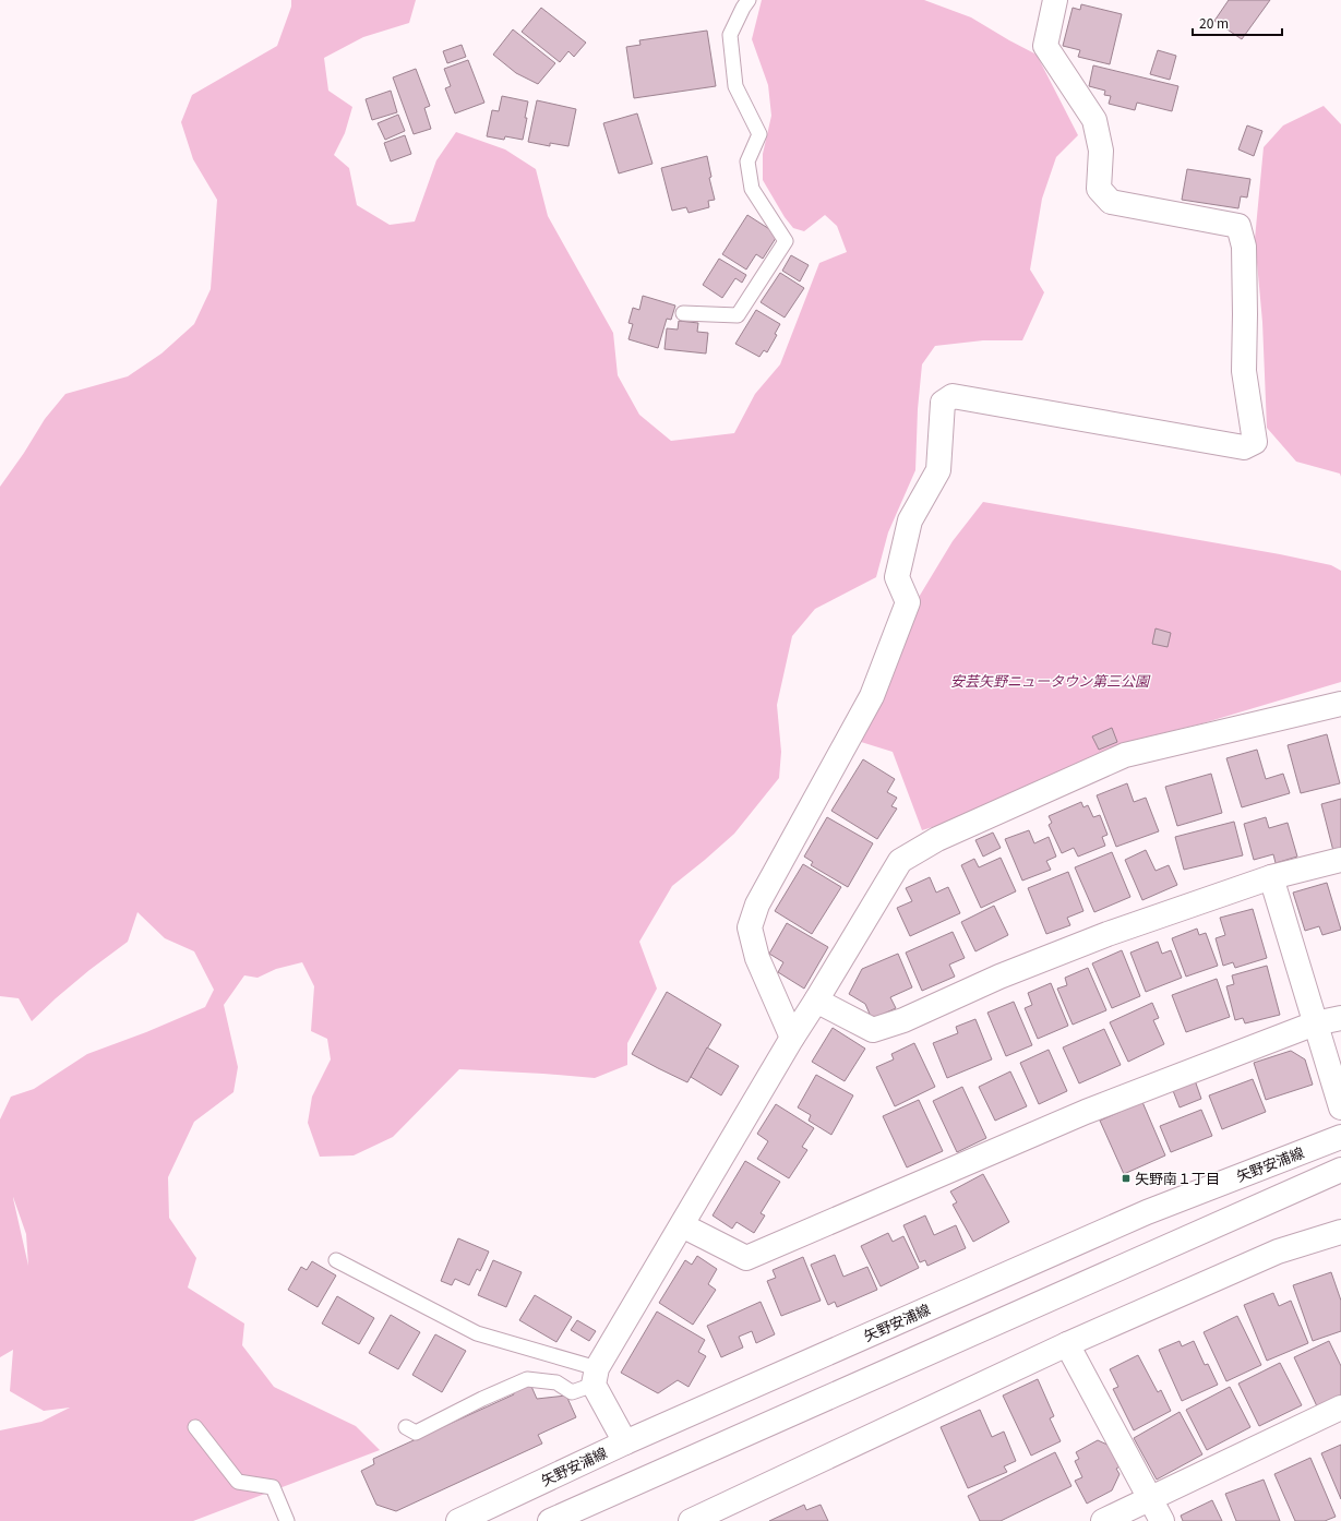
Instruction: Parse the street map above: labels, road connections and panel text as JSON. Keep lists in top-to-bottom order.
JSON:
{
  "streets": {
    "street": ["矢野安浦線"]
  },
  "parks": ["安芸矢野ニュータウン第三公園"],
  "places": {
    "transit": ["矢野南１丁目"]
  },
  "scale_bar": "20 m"
}
